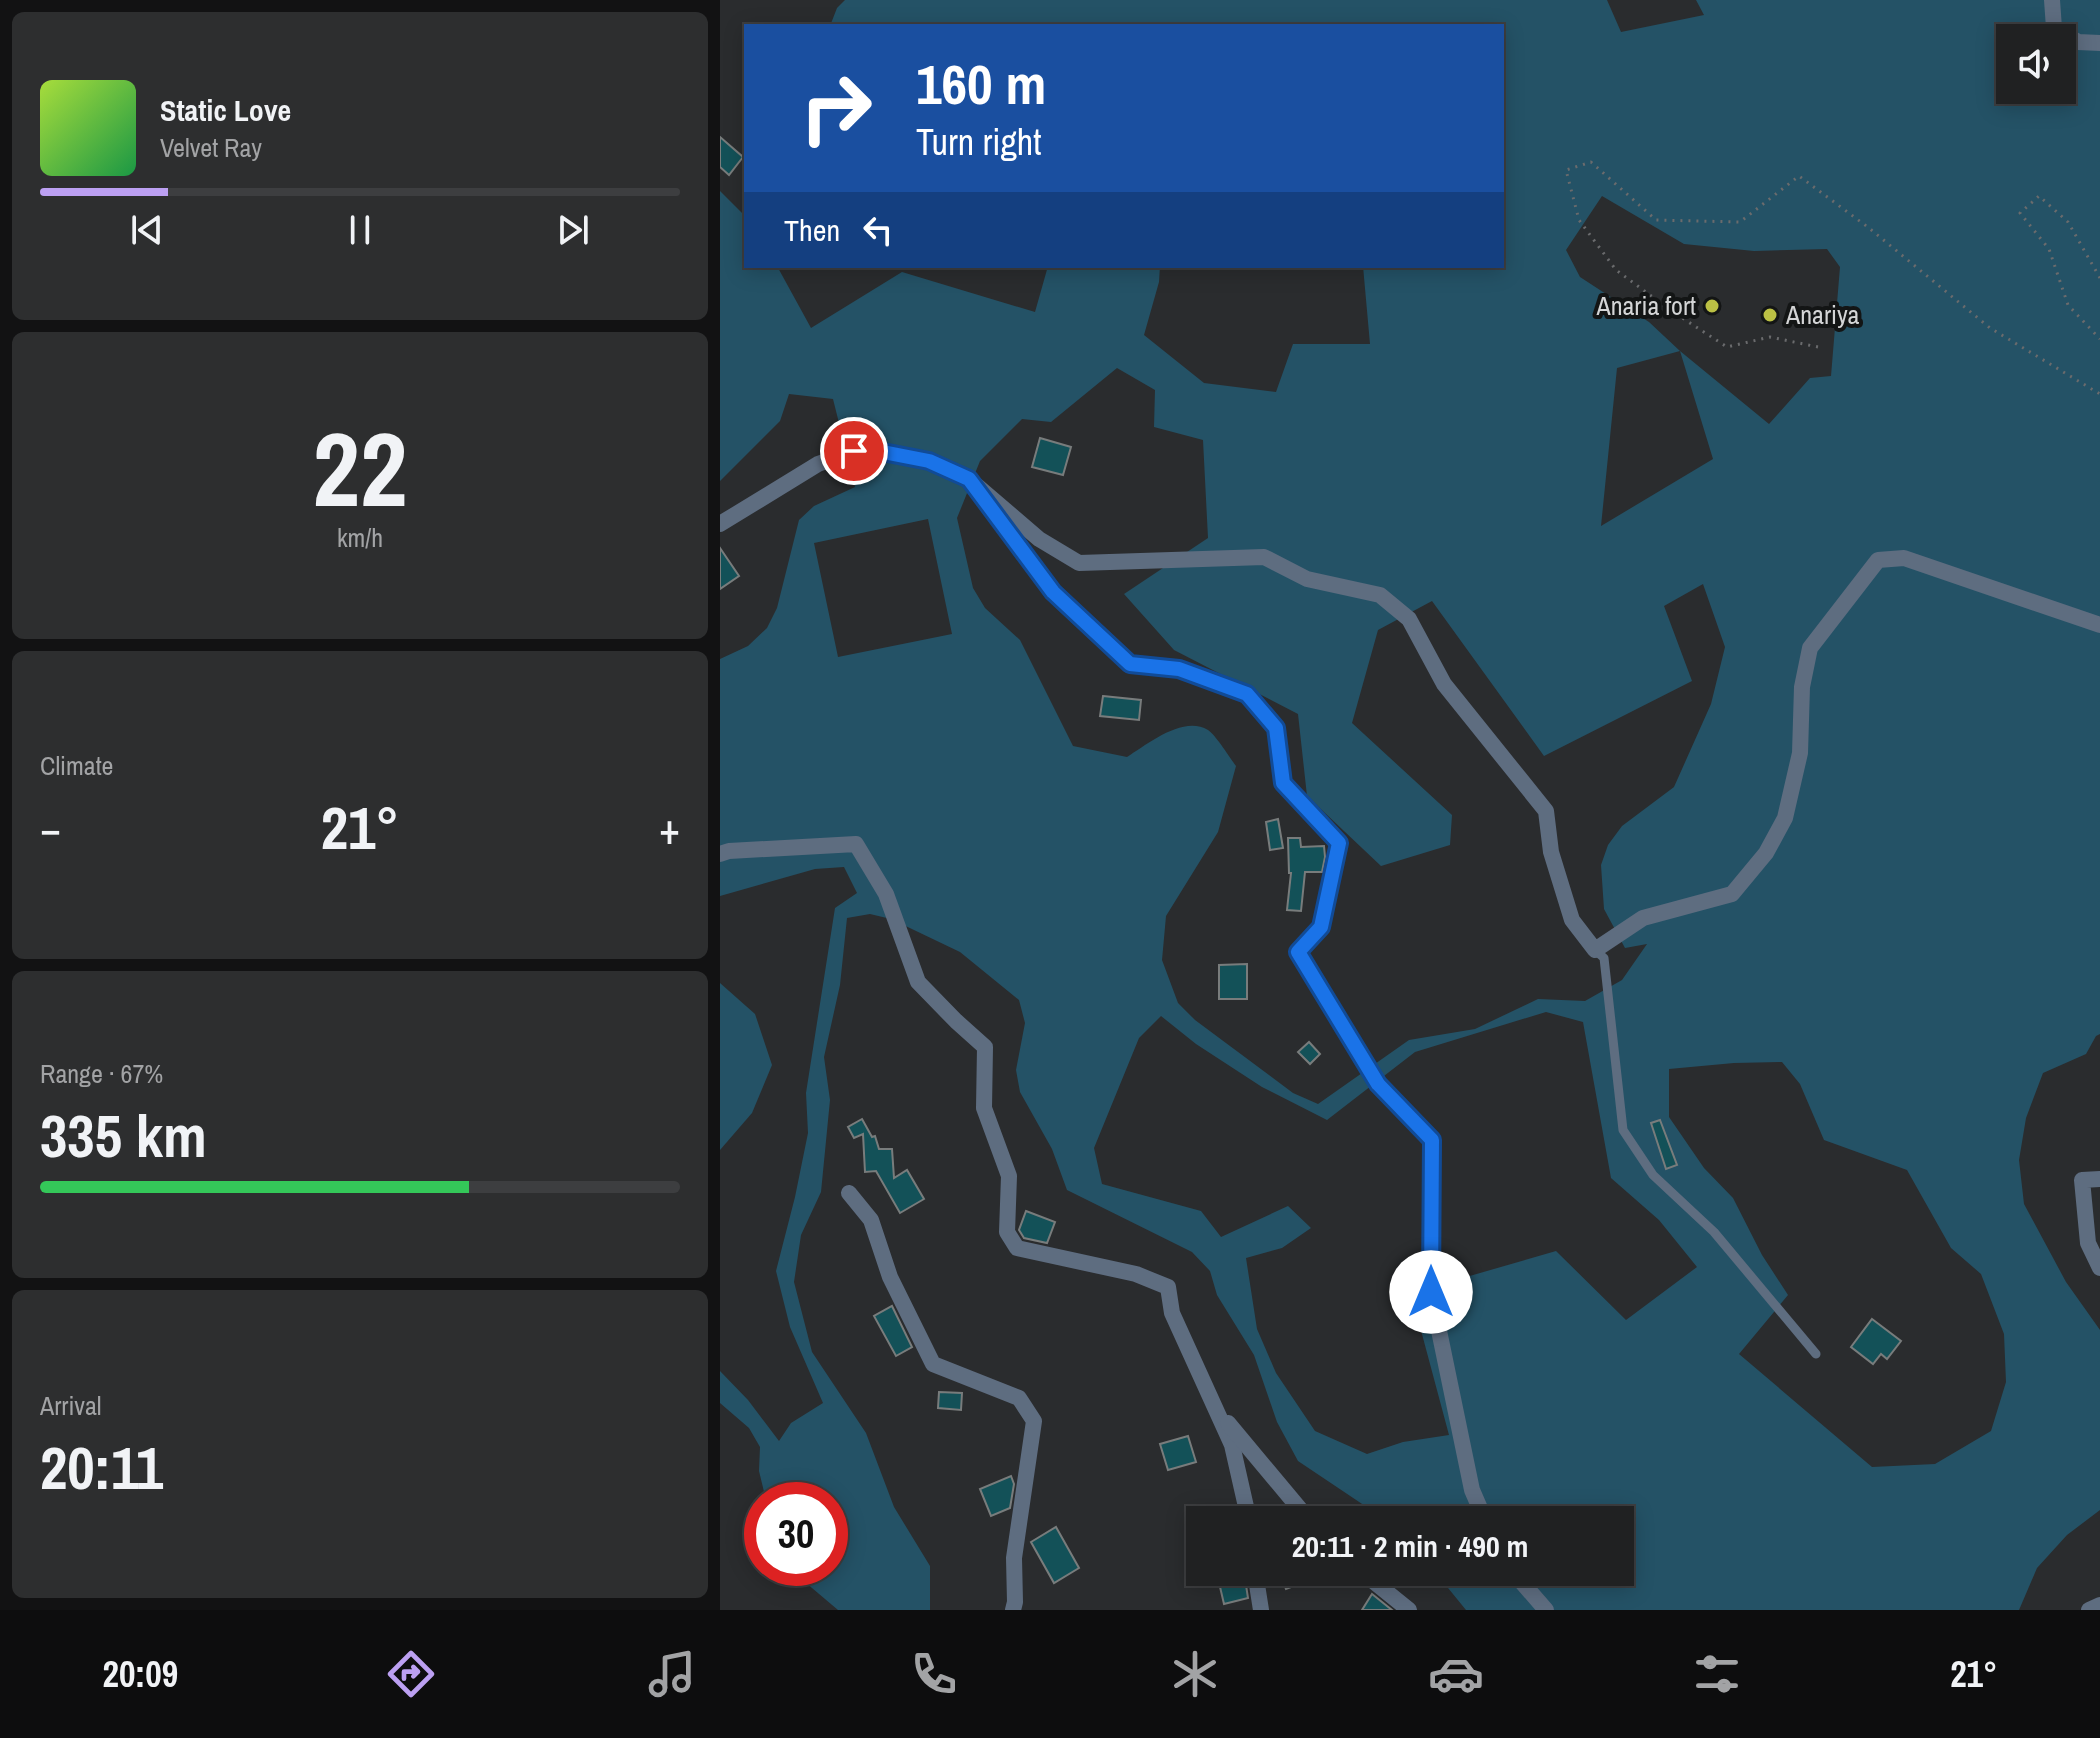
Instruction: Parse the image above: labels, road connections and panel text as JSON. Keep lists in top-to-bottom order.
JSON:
{
  "places": ["Anaria fort", "Anariya"],
  "page": {
    "turn": ["160 m", "Turn right"],
    "song": ["Static Love", "Velvet Ray"],
    "then": "Then",
    "tile": [
      ["22", "km/h"],
      "Climate",
      ["Range · 67%", "335 km"],
      ["Arrival", "20:11"]
    ],
    "heat": ["−", "21°", "+"],
    "limit": "30",
    "trip": "20:11 · 2 min · 490 m",
    "tabs": ["20:09", "21°"]
  }
}
